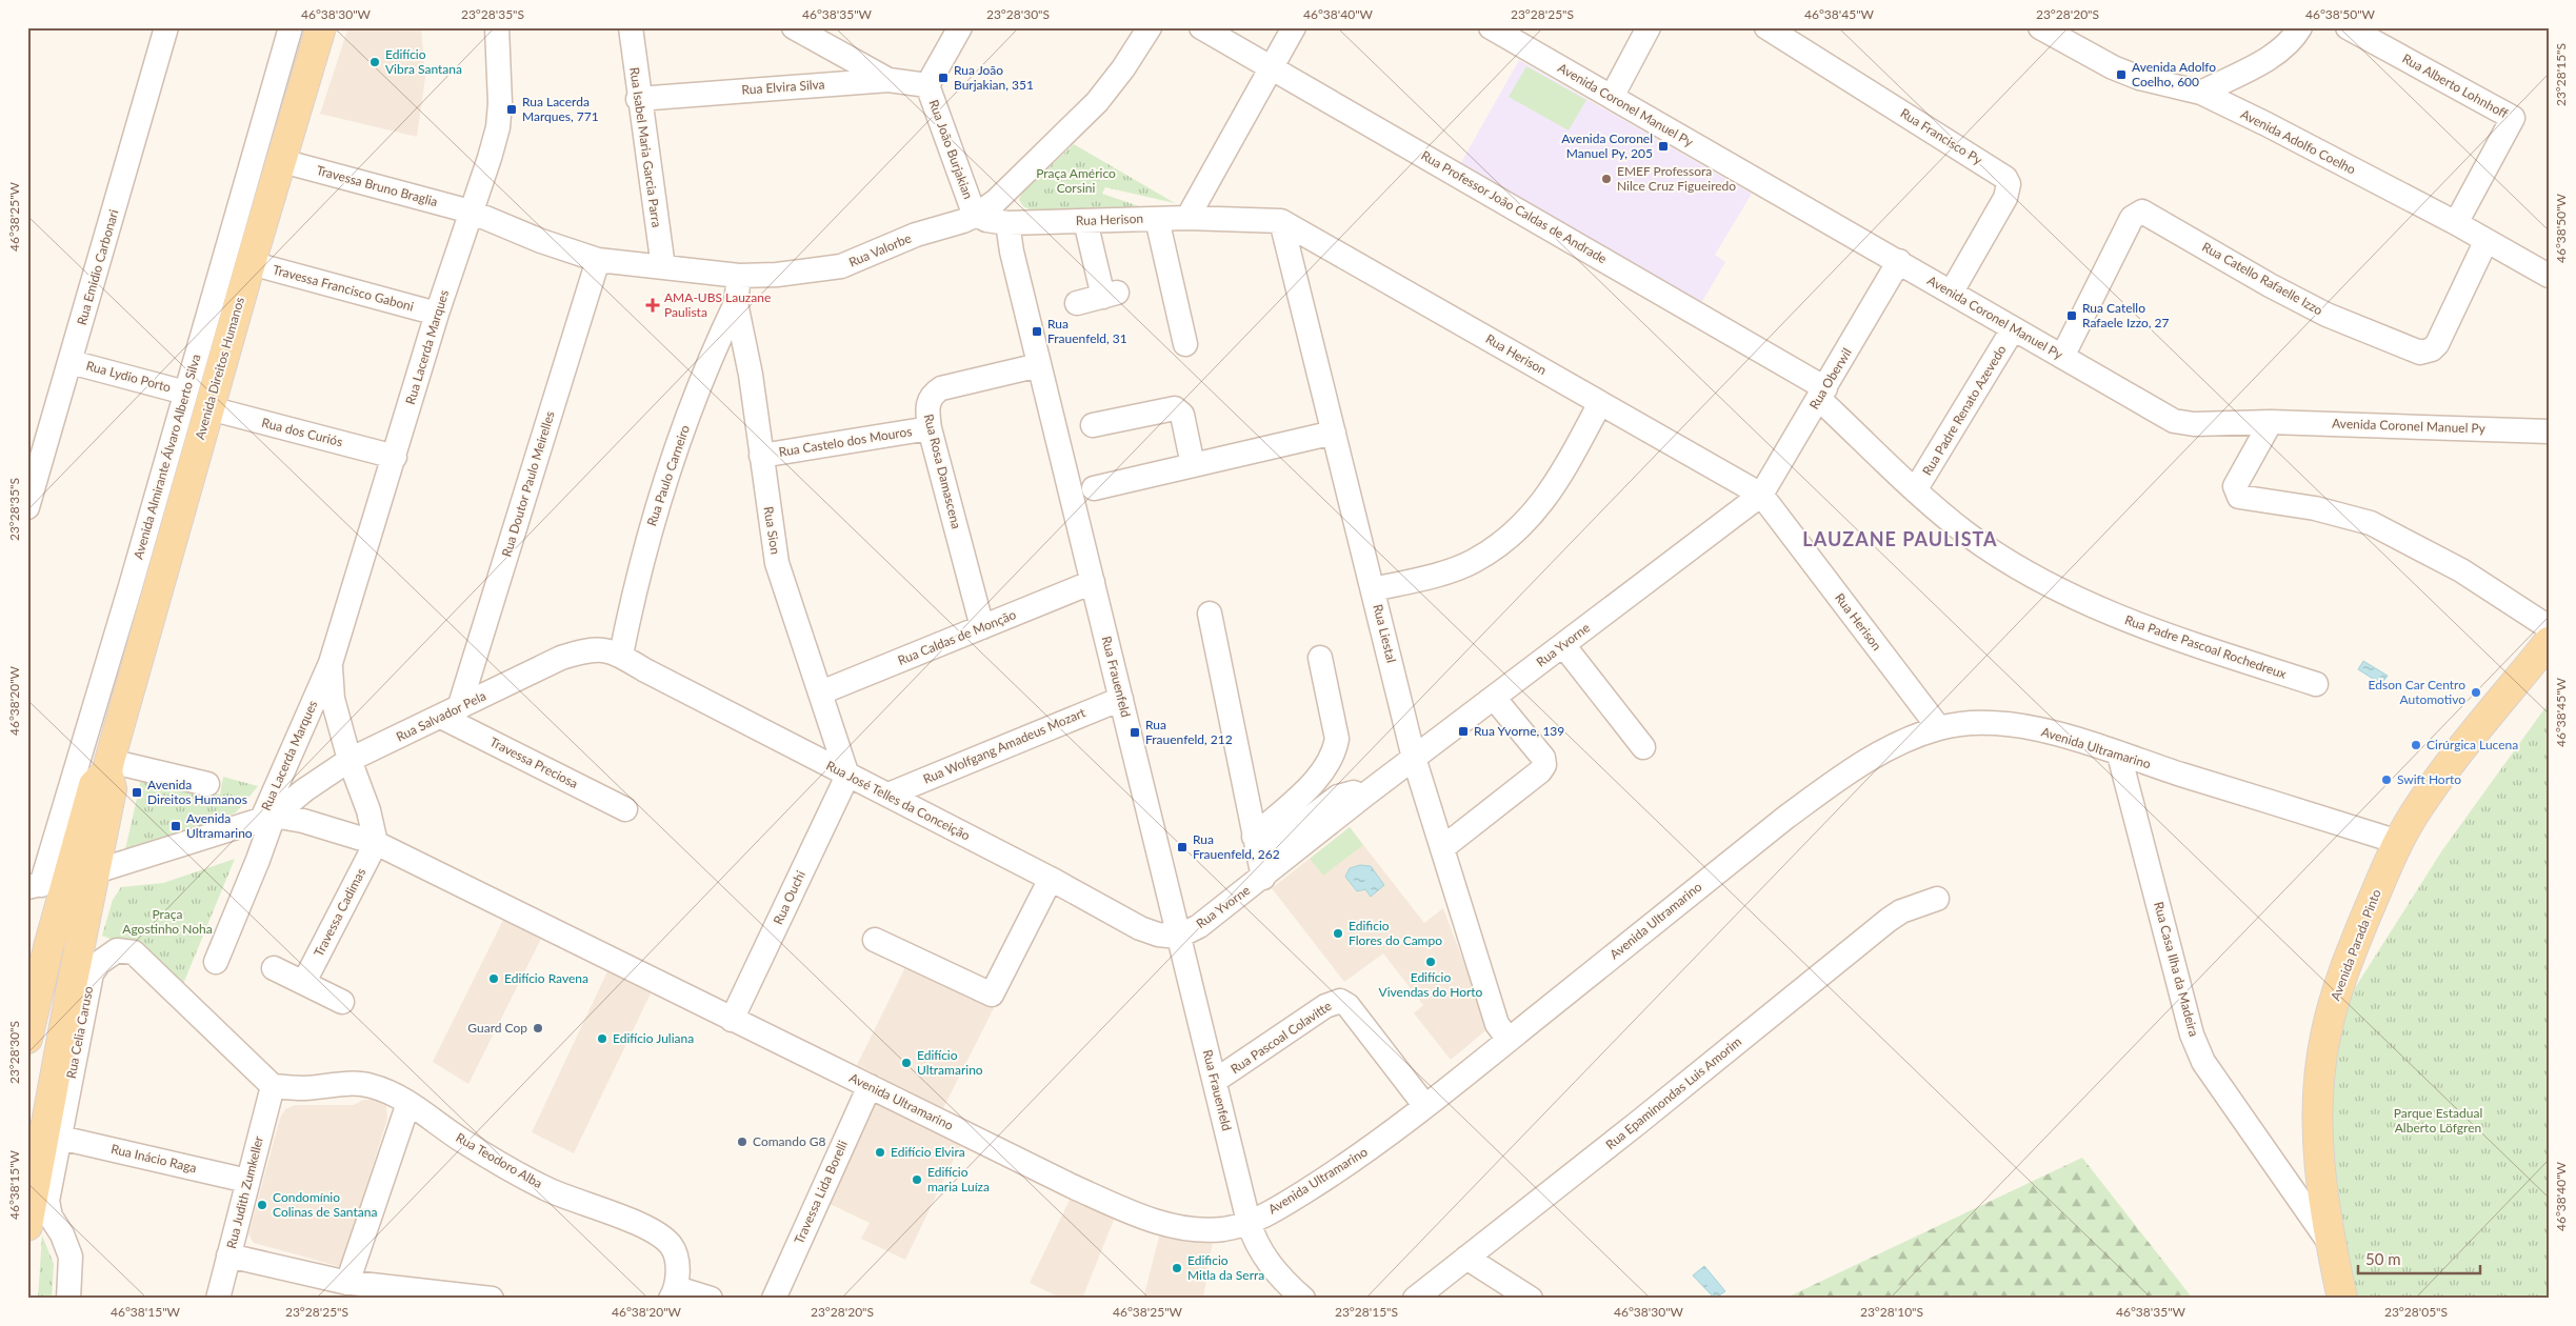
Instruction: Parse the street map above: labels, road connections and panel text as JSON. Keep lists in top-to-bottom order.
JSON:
{
  "streets": {
    "main road": ["Avenida Direitos Humanos", "Avenida Parada Pinto"],
    "street": [
      "Rua Alberto Lohnhoff",
      "Rua Elvira Silva",
      "Avenida Coronel Manuel Py",
      "Rua Francisco Py",
      "Avenida Adolfo Coelho",
      "Rua Isabel Maria Garcia Parra",
      "Rua João Burjakian",
      "Travessa Bruno Braglia",
      "Rua Professor João Caldas de Andrade",
      "Rua Herison",
      "Rua Valorbe",
      "Rua Emidio Carbonari",
      "Rua Catello Rafaelle Izzo",
      "Travessa Francisco Gaboni",
      "Rua Lacerda Marques",
      "Rua Lydio Porto",
      "Rua Oberwil",
      "Rua Padre Renato Azevedo",
      "Rua dos Curiós",
      "Rua Castelo dos Mouros",
      "Avenida Almirante Álvaro Alberto Silva",
      "Rua Rosa Damascena",
      "Rua Paulo Carneiro",
      "Rua Doutor Paulo Meirelles",
      "Rua Sion",
      "Rua Liestal",
      "Rua Caldas de Monção",
      "Rua Yvorne",
      "Rua Padre Pascoal Rochedreux",
      "Rua Frauenfeld",
      "Rua Salvador Pela",
      "Rua Wolfgang Amadeus Mozart",
      "Avenida Ultramarino",
      "Travessa Preciosa",
      "Rua José Telles da Conceição",
      "Rua Ouchi",
      "Travessa Cadimas",
      "Rua Casa Ilha da Madeira",
      "Rua Celia Caruso",
      "Rua Pascoal Colavitte",
      "Rua Epaminondas Luis Amorim",
      "Rua Inácio Raga",
      "Rua Teodoro Alba",
      "Rua Judith Zumkeller",
      "Travessa Lida Borelli"
    ]
  },
  "crossings": [
    ["Rua Alberto Lohnhoff", "Avenida Adolfo Coelho"],
    ["Rua Elvira Silva", "Rua Isabel Maria Garcia Parra"],
    ["Rua Elvira Silva", "Rua João Burjakian"],
    ["Avenida Coronel Manuel Py", "Rua Francisco Py"],
    ["Avenida Coronel Manuel Py", "Rua Catello Rafaelle Izzo"],
    ["Avenida Coronel Manuel Py", "Rua Oberwil"],
    ["Avenida Coronel Manuel Py", "Rua Padre Renato Azevedo"],
    ["Avenida Adolfo Coelho", "Rua Catello Rafaelle Izzo"],
    ["Rua Isabel Maria Garcia Parra", "Rua Valorbe"],
    ["Rua João Burjakian", "Rua Herison"],
    ["Rua João Burjakian", "Rua Valorbe"],
    ["Travessa Bruno Braglia", "Rua Valorbe"],
    ["Travessa Bruno Braglia", "Rua Lacerda Marques"],
    ["Travessa Bruno Braglia", "Avenida Direitos Humanos"],
    ["Rua Professor João Caldas de Andrade", "Rua Oberwil"],
    ["Rua Professor João Caldas de Andrade", "Rua Padre Pascoal Rochedreux"],
    ["Rua Herison", "Rua Valorbe"],
    ["Rua Herison", "Rua Oberwil"],
    ["Rua Herison", "Rua Liestal"],
    ["Rua Herison", "Rua Yvorne"],
    ["Rua Herison", "Rua Frauenfeld"],
    ["Rua Herison", "Avenida Ultramarino"],
    ["Rua Valorbe", "Rua Lacerda Marques"],
    ["Rua Valorbe", "Rua Doutor Paulo Meirelles"],
    ["Rua Valorbe", "Rua Sion"],
    ["Rua Emidio Carbonari", "Rua Lydio Porto"],
    ["Travessa Francisco Gaboni", "Rua Lacerda Marques"],
    ["Travessa Francisco Gaboni", "Avenida Direitos Humanos"],
    ["Rua Lacerda Marques", "Rua dos Curiós"],
    ["Rua Lacerda Marques", "Rua Salvador Pela"],
    ["Rua Lacerda Marques", "Avenida Ultramarino"],
    ["Rua Lacerda Marques", "Travessa Cadimas"],
    ["Avenida Direitos Humanos", "Rua dos Curiós"],
    ["Avenida Direitos Humanos", "Avenida Almirante Álvaro Alberto Silva"],
    ["Avenida Direitos Humanos", "Avenida Ultramarino"],
    ["Rua Lydio Porto", "Avenida Almirante Álvaro Alberto Silva"],
    ["Rua Oberwil", "Rua Yvorne"],
    ["Rua Oberwil", "Rua Padre Pascoal Rochedreux"],
    ["Rua Padre Renato Azevedo", "Rua Padre Pascoal Rochedreux"],
    ["Rua Castelo dos Mouros", "Rua Rosa Damascena"],
    ["Rua Castelo dos Mouros", "Rua Sion"],
    ["Avenida Almirante Álvaro Alberto Silva", "Avenida Ultramarino"],
    ["Rua Rosa Damascena", "Rua Caldas de Monção"],
    ["Rua Rosa Damascena", "Rua Frauenfeld"],
    ["Rua Paulo Carneiro", "Rua Sion"],
    ["Rua Paulo Carneiro", "Rua Salvador Pela"],
    ["Rua Paulo Carneiro", "Rua José Telles da Conceição"],
    ["Rua Doutor Paulo Meirelles", "Rua Salvador Pela"],
    ["Rua Doutor Paulo Meirelles", "Travessa Preciosa"],
    ["Rua Sion", "Rua Caldas de Monção"],
    ["Rua Sion", "Rua José Telles da Conceição"],
    ["Rua Sion", "Rua Ouchi"],
    ["Rua Liestal", "Rua Yvorne"],
    ["Rua Liestal", "Avenida Ultramarino"],
    ["Rua Caldas de Monção", "Rua Frauenfeld"],
    ["Rua Yvorne", "Rua Frauenfeld"],
    ["Rua Yvorne", "Rua José Telles da Conceição"],
    ["Rua Frauenfeld", "Rua Wolfgang Amadeus Mozart"],
    ["Rua Frauenfeld", "Avenida Ultramarino"],
    ["Rua Frauenfeld", "Rua José Telles da Conceição"],
    ["Rua Frauenfeld", "Rua Pascoal Colavitte"],
    ["Rua Salvador Pela", "Avenida Ultramarino"],
    ["Rua Salvador Pela", "Travessa Preciosa"],
    ["Rua Salvador Pela", "Rua José Telles da Conceição"],
    ["Rua Wolfgang Amadeus Mozart", "Rua José Telles da Conceição"],
    ["Avenida Ultramarino", "Rua Ouchi"],
    ["Avenida Ultramarino", "Travessa Cadimas"],
    ["Avenida Ultramarino", "Avenida Parada Pinto"],
    ["Avenida Ultramarino", "Rua Casa Ilha da Madeira"],
    ["Avenida Ultramarino", "Rua Pascoal Colavitte"],
    ["Avenida Ultramarino", "Travessa Lida Borelli"],
    ["Rua José Telles da Conceição", "Rua Ouchi"],
    ["Avenida Parada Pinto", "Rua Casa Ilha da Madeira"],
    ["Rua Celia Caruso", "Rua Inácio Raga"],
    ["Rua Celia Caruso", "Rua Teodoro Alba"],
    ["Rua Celia Caruso", "Rua Judith Zumkeller"],
    ["Rua Inácio Raga", "Rua Judith Zumkeller"],
    ["Rua Teodoro Alba", "Rua Judith Zumkeller"]
  ],
  "districts": ["LAUZANE PAULISTA"],
  "parks": ["Praça Américo Corsini", "Praça Agostinho Noha", "Parque Estadual Alberto Löfgren"],
  "places": {
    "other": [
      "Edifício Vibra Santana",
      "EMEF Professora Nilce Cruz Figueiredo",
      "Edson Car Centro Automotivo",
      "Cirúrgica Lucena",
      "Swift Horto",
      "Edificio Flores do Campo",
      "Edifício Vivendas do Horto",
      "Edifício Ravena",
      "Guard Cop",
      "Edifício Juliana",
      "Edifício Ultramarino",
      "Comando G8",
      "Edifício Elvira",
      "Edifício maria Luíza",
      "Condomínio Colinas de Santana",
      "Edificio Mitla da Serra"
    ],
    "transit": [
      "Avenida Adolfo Coelho, 600",
      "Rua João Burjakian, 351",
      "Rua Lacerda Marques, 771",
      "Avenida Coronel Manuel Py, 205",
      "Rua Catello Rafaele Izzo, 27",
      "Rua Frauenfeld, 31",
      "Rua Yvorne, 139",
      "Rua Frauenfeld, 212",
      "Avenida Direitos Humanos",
      "Avenida Ultramarino",
      "Rua Frauenfeld, 262"
    ],
    "health": ["AMA-UBS Lauzane Paulista"]
  },
  "scale_bar": "50 m",
  "coordinates": [
    "46°38'30\"W",
    "23°28'35\"S",
    "46°38'35\"W",
    "23°28'30\"S",
    "46°38'40\"W",
    "23°28'25\"S",
    "46°38'45\"W",
    "23°28'20\"S",
    "46°38'50\"W",
    "23°28'15\"S",
    "46°38'25\"W",
    "46°38'20\"W",
    "46°38'15\"W",
    "23°28'10\"S",
    "23°28'05\"S"
  ]
}
